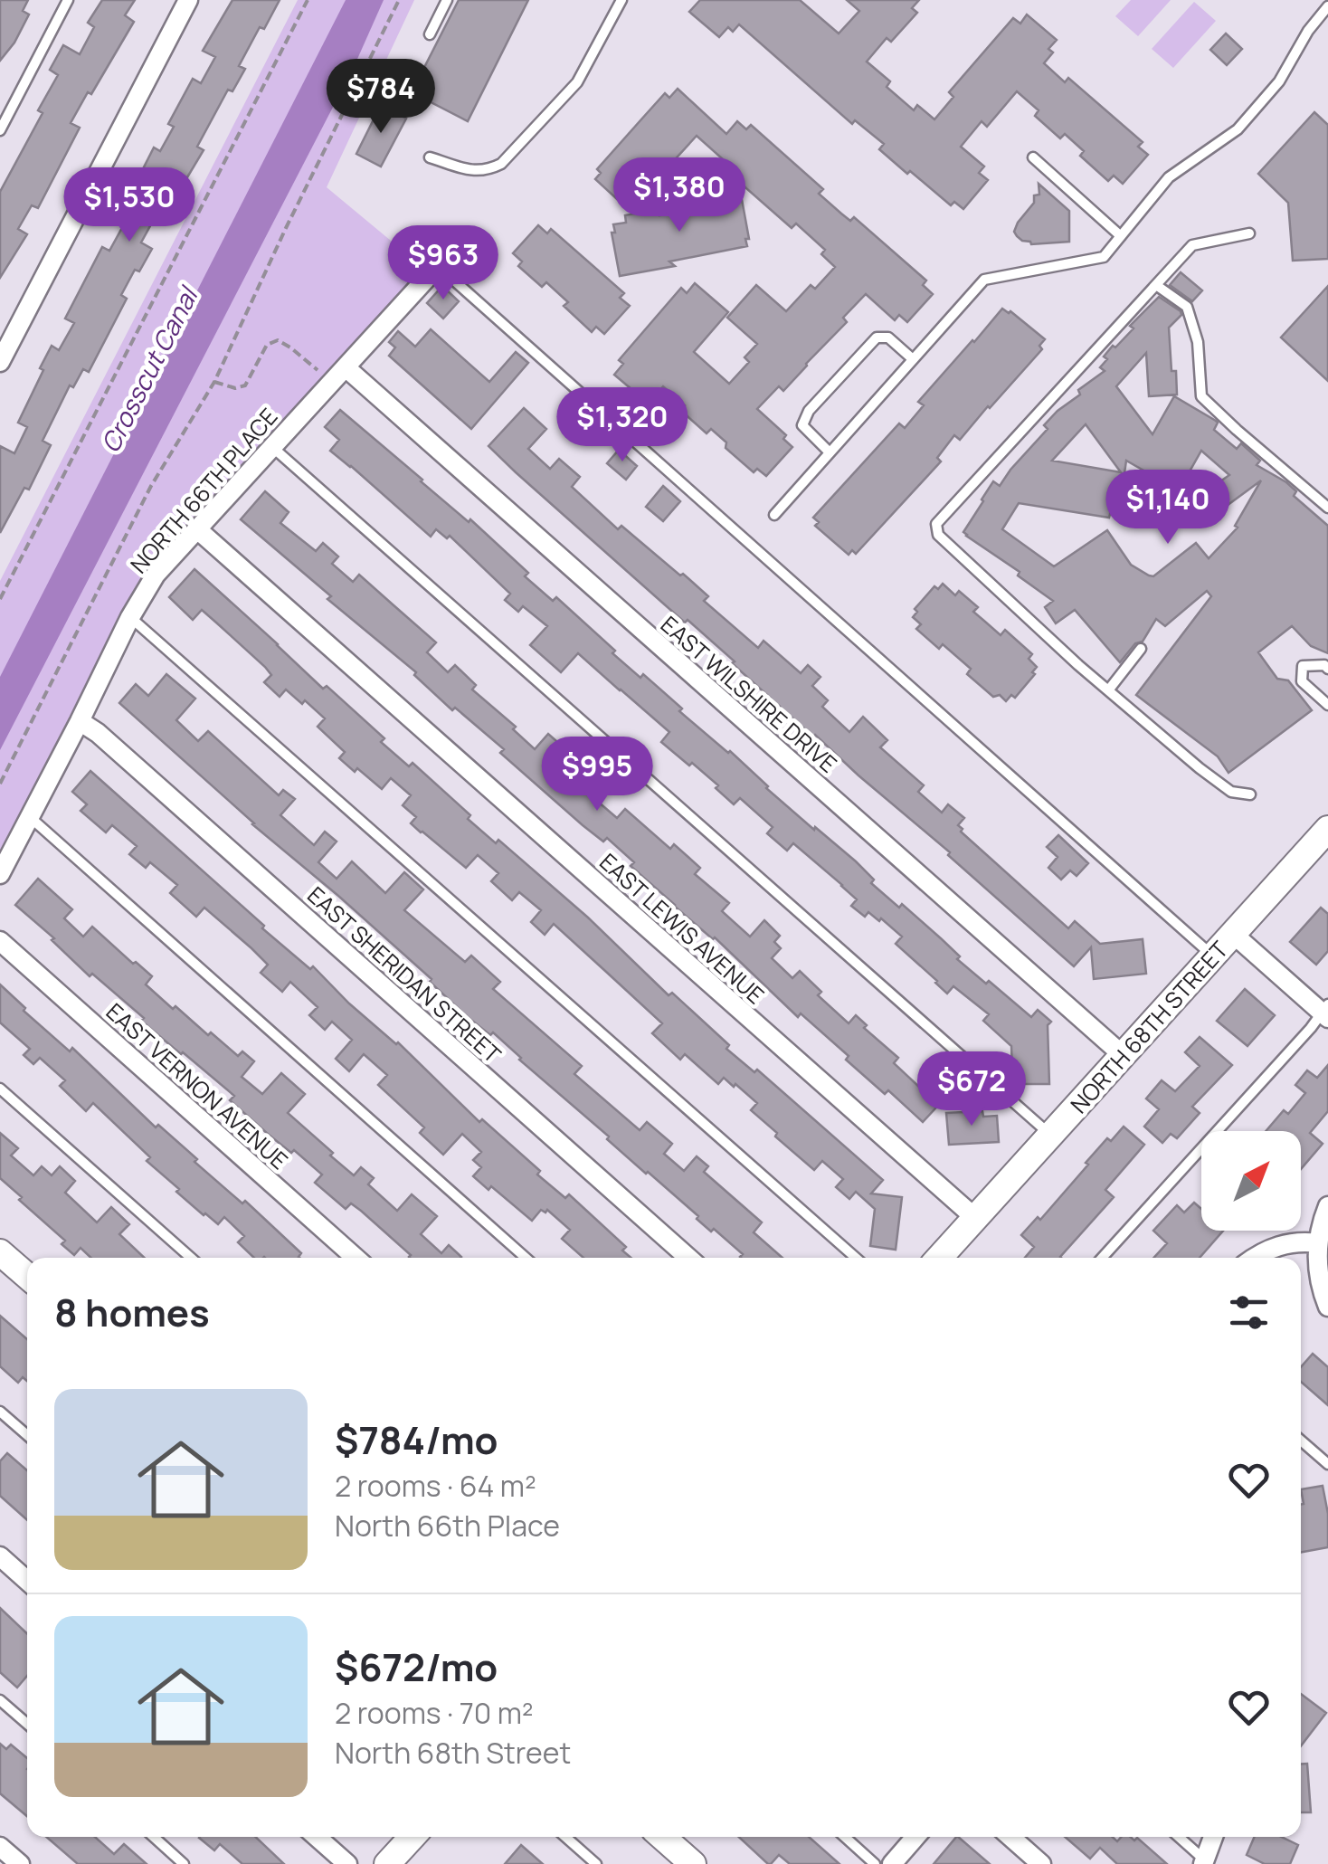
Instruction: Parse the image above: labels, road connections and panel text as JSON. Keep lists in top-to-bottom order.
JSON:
{
  "streets": {
    "street": [
      "NORTH 66TH PLACE",
      "EAST WILSHIRE DRIVE",
      "EAST LEWIS AVENUE",
      "EAST SHERIDAN STREET",
      "NORTH 68TH STREET",
      "EAST VERNON AVENUE"
    ]
  },
  "crossings": [
    ["NORTH 66TH PLACE", "EAST WILSHIRE DRIVE"],
    ["NORTH 66TH PLACE", "EAST LEWIS AVENUE"],
    ["NORTH 66TH PLACE", "EAST SHERIDAN STREET"],
    ["EAST WILSHIRE DRIVE", "NORTH 68TH STREET"],
    ["EAST LEWIS AVENUE", "NORTH 68TH STREET"]
  ],
  "water": ["Crosscut Canal"],
  "north": "top right",
  "page": {
    "price": [
      "$784",
      "$1,380",
      "$1,530",
      "$963",
      "$1,320",
      "$1,140",
      "$995",
      "$672"
    ],
    "heading": "8 homes",
    "list": [
      {
        "name": "$784/mo",
        "note": "2 rooms · 64 m² · North 66th Place"
      },
      {
        "name": "$672/mo",
        "note": "2 rooms · 70 m² · North 68th Street"
      }
    ]
  }
}
